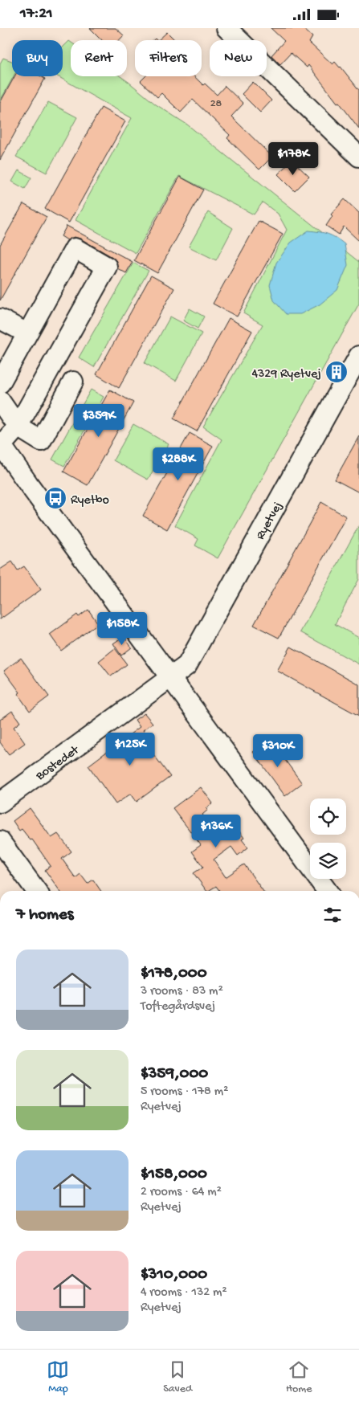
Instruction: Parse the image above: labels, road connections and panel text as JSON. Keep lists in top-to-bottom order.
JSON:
{
  "streets": {
    "street": ["Ryetvej", "Bostedet"]
  },
  "crossings": [
    ["Ryetvej", "Bostedet"]
  ],
  "places": {
    "building": ["4329 Ryetvej"],
    "bus stop": ["Ryetbo"]
  },
  "house_numbers": ["28"],
  "page": {
    "status": "17:21",
    "chip": [
      "Buy",
      "Rent",
      "Filters",
      "New"
    ],
    "price": [
      "$178K",
      "$359K",
      "$288K",
      "$158K",
      "$125K",
      "$310K",
      "$136K"
    ],
    "heading": "7 homes",
    "list": [
      {
        "name": "$178,000",
        "note": "3 rooms · 83 m² · Toftegårdsvej"
      },
      {
        "name": "$359,000",
        "note": "5 rooms · 178 m² · Ryetvej"
      },
      {
        "name": "$158,000",
        "note": "2 rooms · 64 m² · Ryetvej"
      },
      {
        "name": "$310,000",
        "note": "4 rooms · 132 m² · Ryetvej"
      }
    ],
    "tabs": ["Map", "Saved", "Home"]
  }
}
